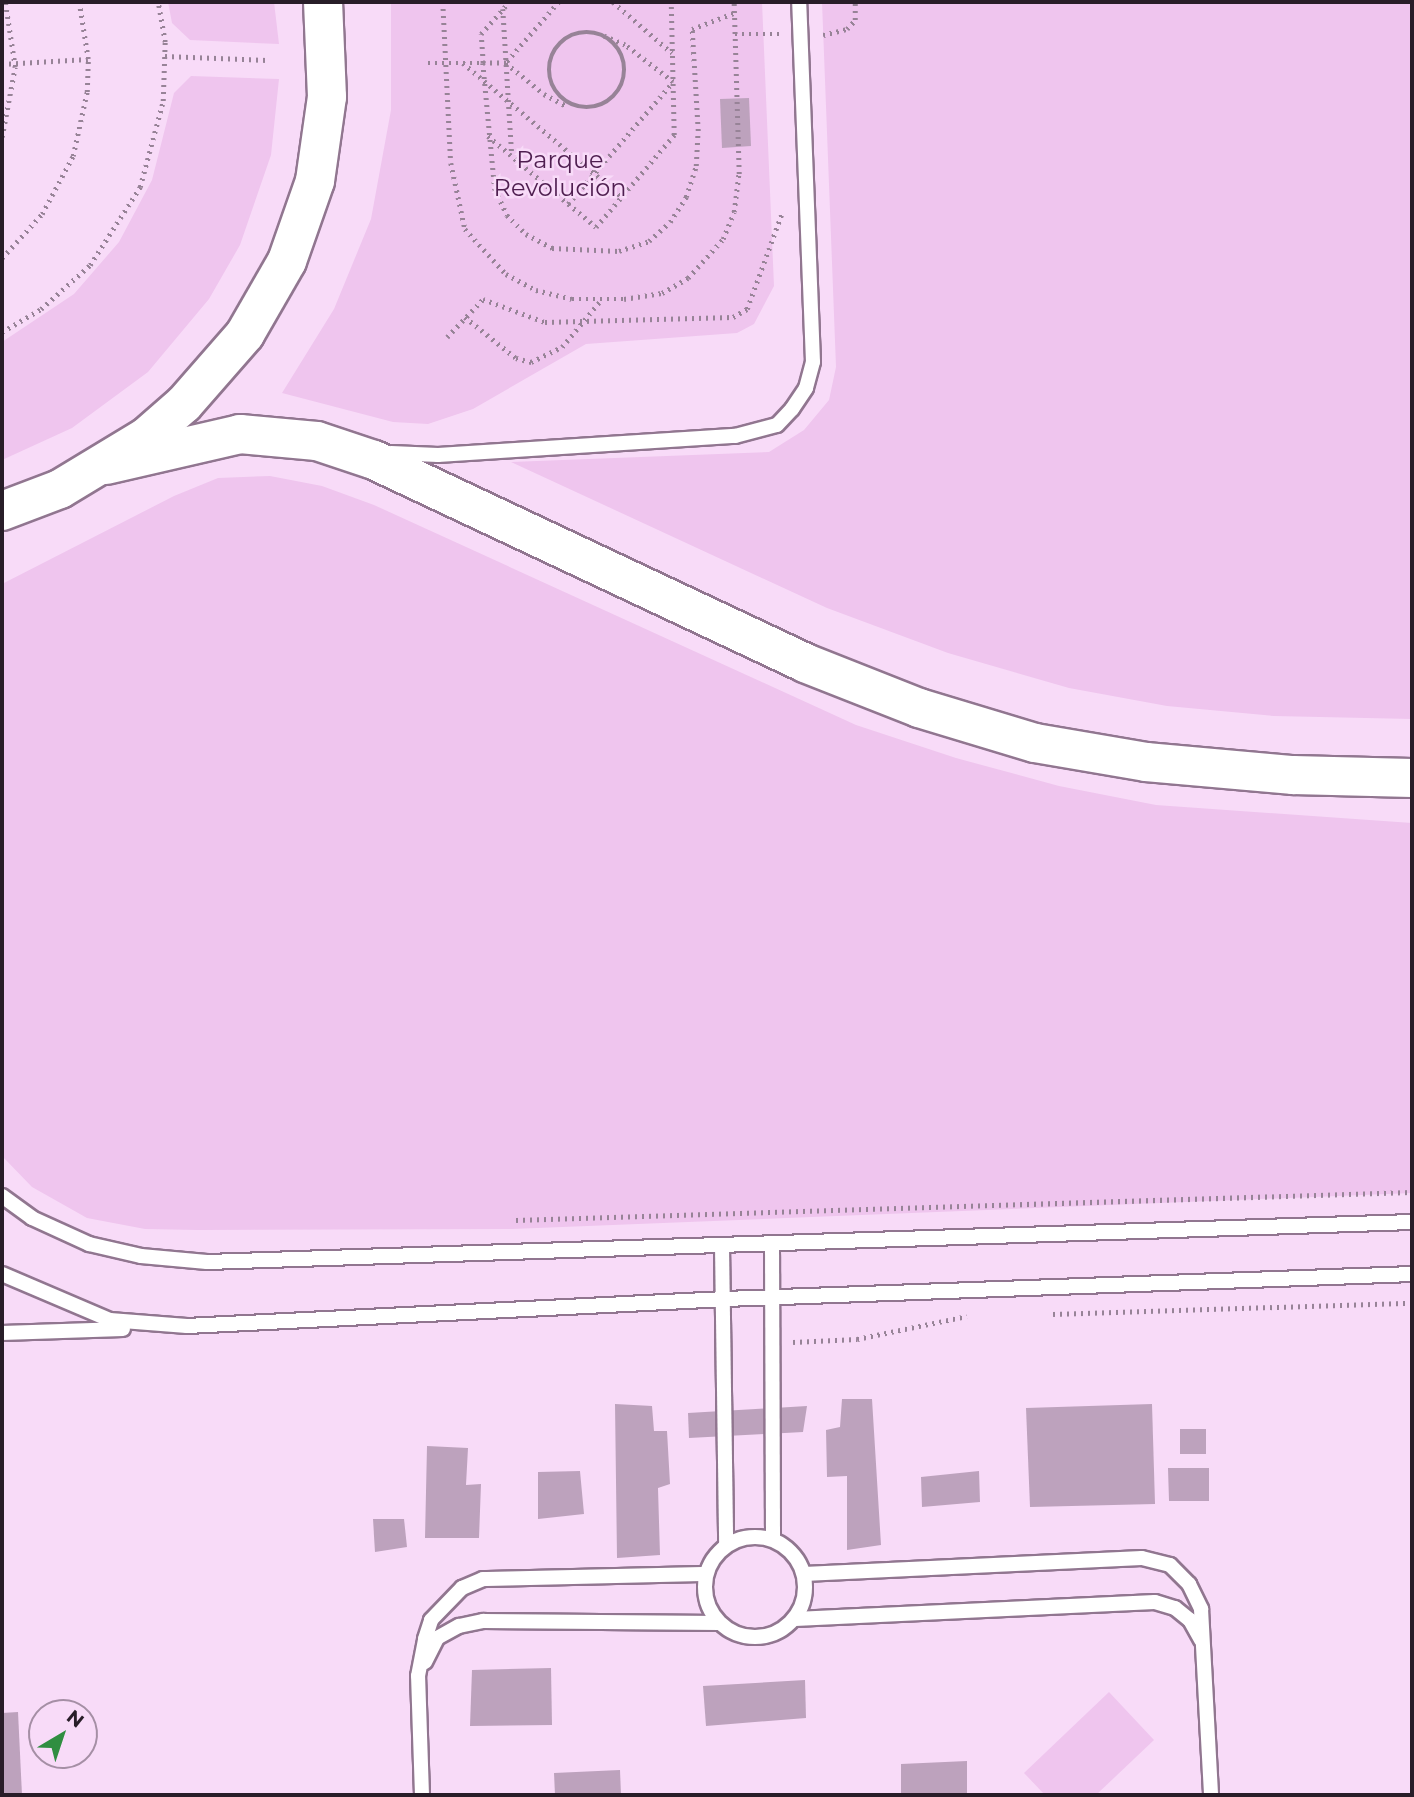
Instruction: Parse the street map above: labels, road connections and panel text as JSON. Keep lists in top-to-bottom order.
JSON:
{
  "parks": ["Parque Revolución"],
  "north": "top right"
}
